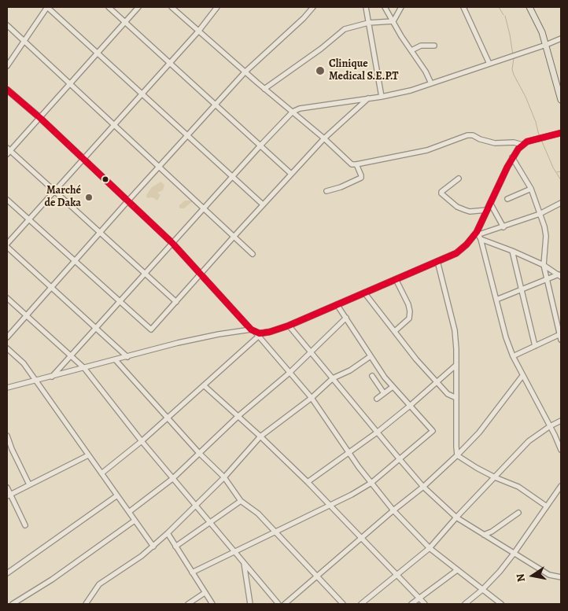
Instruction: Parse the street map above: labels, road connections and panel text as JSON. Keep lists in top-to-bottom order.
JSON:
{
  "places": ["Clinique Medical S.E.P.T", "Marché de Daka"],
  "north": "left"
}
